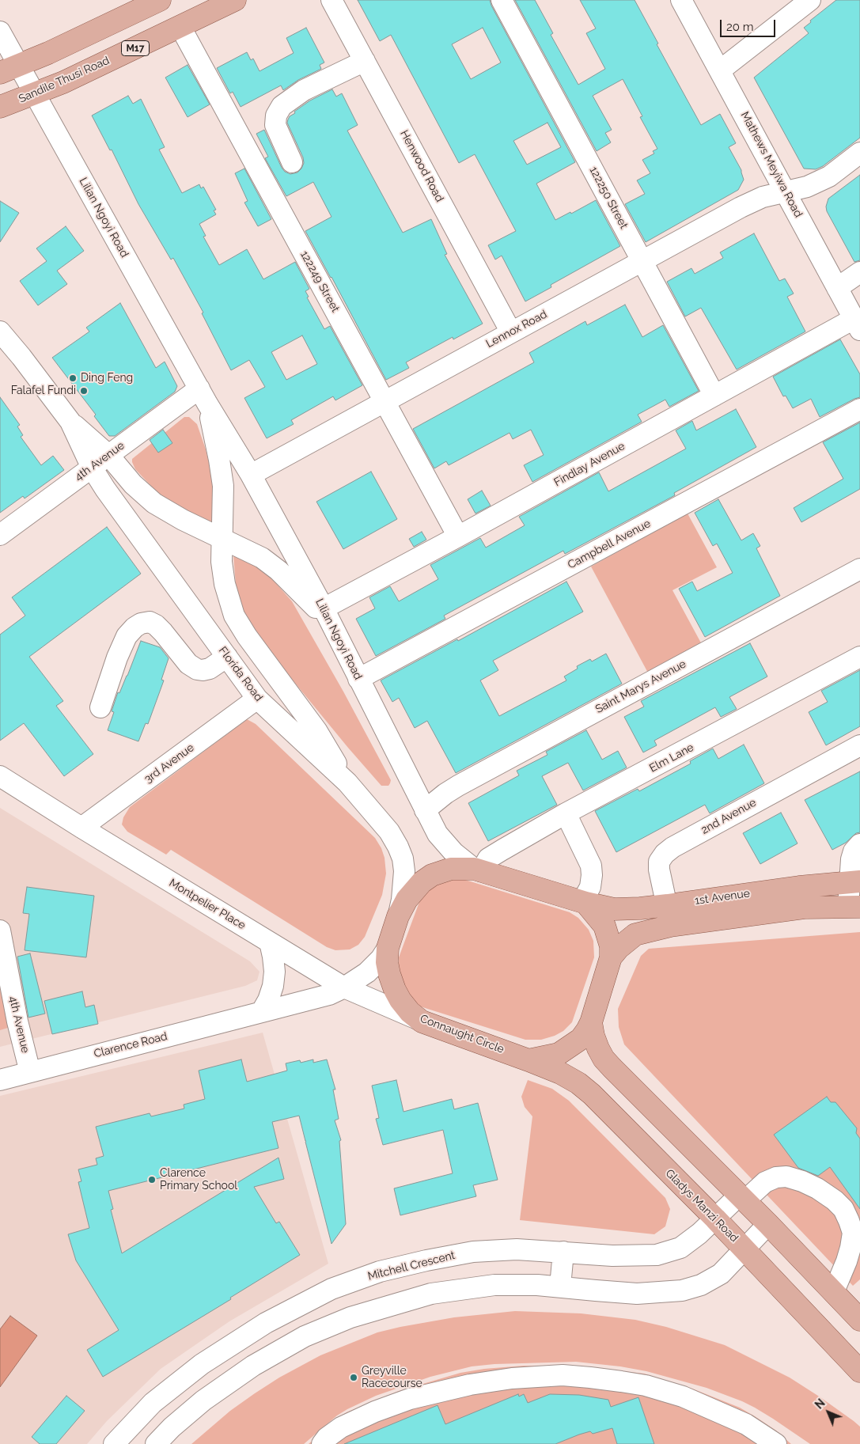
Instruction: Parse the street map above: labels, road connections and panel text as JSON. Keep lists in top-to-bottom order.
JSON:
{
  "streets": {
    "main road": [
      "M17",
      "Sandile Thusi Road",
      "1st Avenue",
      "Connaught Circle",
      "Gladys Manzi Road"
    ],
    "street": [
      "Mathews Meyiwa Road",
      "Henwood Road",
      "122250 Street",
      "Lilian Ngoyi Road",
      "122249 Street",
      "Lennox Road",
      "4th Avenue",
      "Findlay Avenue",
      "Campbell Avenue",
      "Florida Road",
      "Saint Marys Avenue",
      "Elm Lane",
      "3rd Avenue",
      "2nd Avenue",
      "Montpelier Place",
      "Clarence Road",
      "Mitchell Crescent"
    ]
  },
  "crossings": [
    ["Sandile Thusi Road", "Lilian Ngoyi Road"],
    ["Sandile Thusi Road", "122249 Street"],
    ["Mathews Meyiwa Road", "Lennox Road"],
    ["Mathews Meyiwa Road", "Findlay Avenue"],
    ["Henwood Road", "Lennox Road"],
    ["122250 Street", "Lennox Road"],
    ["122250 Street", "Findlay Avenue"],
    ["Lilian Ngoyi Road", "Lennox Road"],
    ["Lilian Ngoyi Road", "4th Avenue"],
    ["Lilian Ngoyi Road", "Findlay Avenue"],
    ["Lilian Ngoyi Road", "Campbell Avenue"],
    ["Lilian Ngoyi Road", "Florida Road"],
    ["Lilian Ngoyi Road", "Saint Marys Avenue"],
    ["Lilian Ngoyi Road", "Elm Lane"],
    ["Lilian Ngoyi Road", "Connaught Circle"],
    ["122249 Street", "Lennox Road"],
    ["122249 Street", "Findlay Avenue"],
    ["4th Avenue", "Florida Road"],
    ["4th Avenue", "Clarence Road"],
    ["Findlay Avenue", "Florida Road"],
    ["Florida Road", "3rd Avenue"],
    ["Florida Road", "Connaught Circle"],
    ["Elm Lane", "Connaught Circle"],
    ["3rd Avenue", "Montpelier Place"],
    ["2nd Avenue", "1st Avenue"],
    ["1st Avenue", "Connaught Circle"],
    ["Montpelier Place", "Connaught Circle"],
    ["Montpelier Place", "Clarence Road"],
    ["Connaught Circle", "Clarence Road"],
    ["Connaught Circle", "Gladys Manzi Road"],
    ["Gladys Manzi Road", "Mitchell Crescent"]
  ],
  "places": [
    "Ding Feng",
    "Falafel Fundi",
    "Clarence Primary School",
    "Greyville Racecourse"
  ],
  "scale_bar": "20 m",
  "north": "top left"
}
